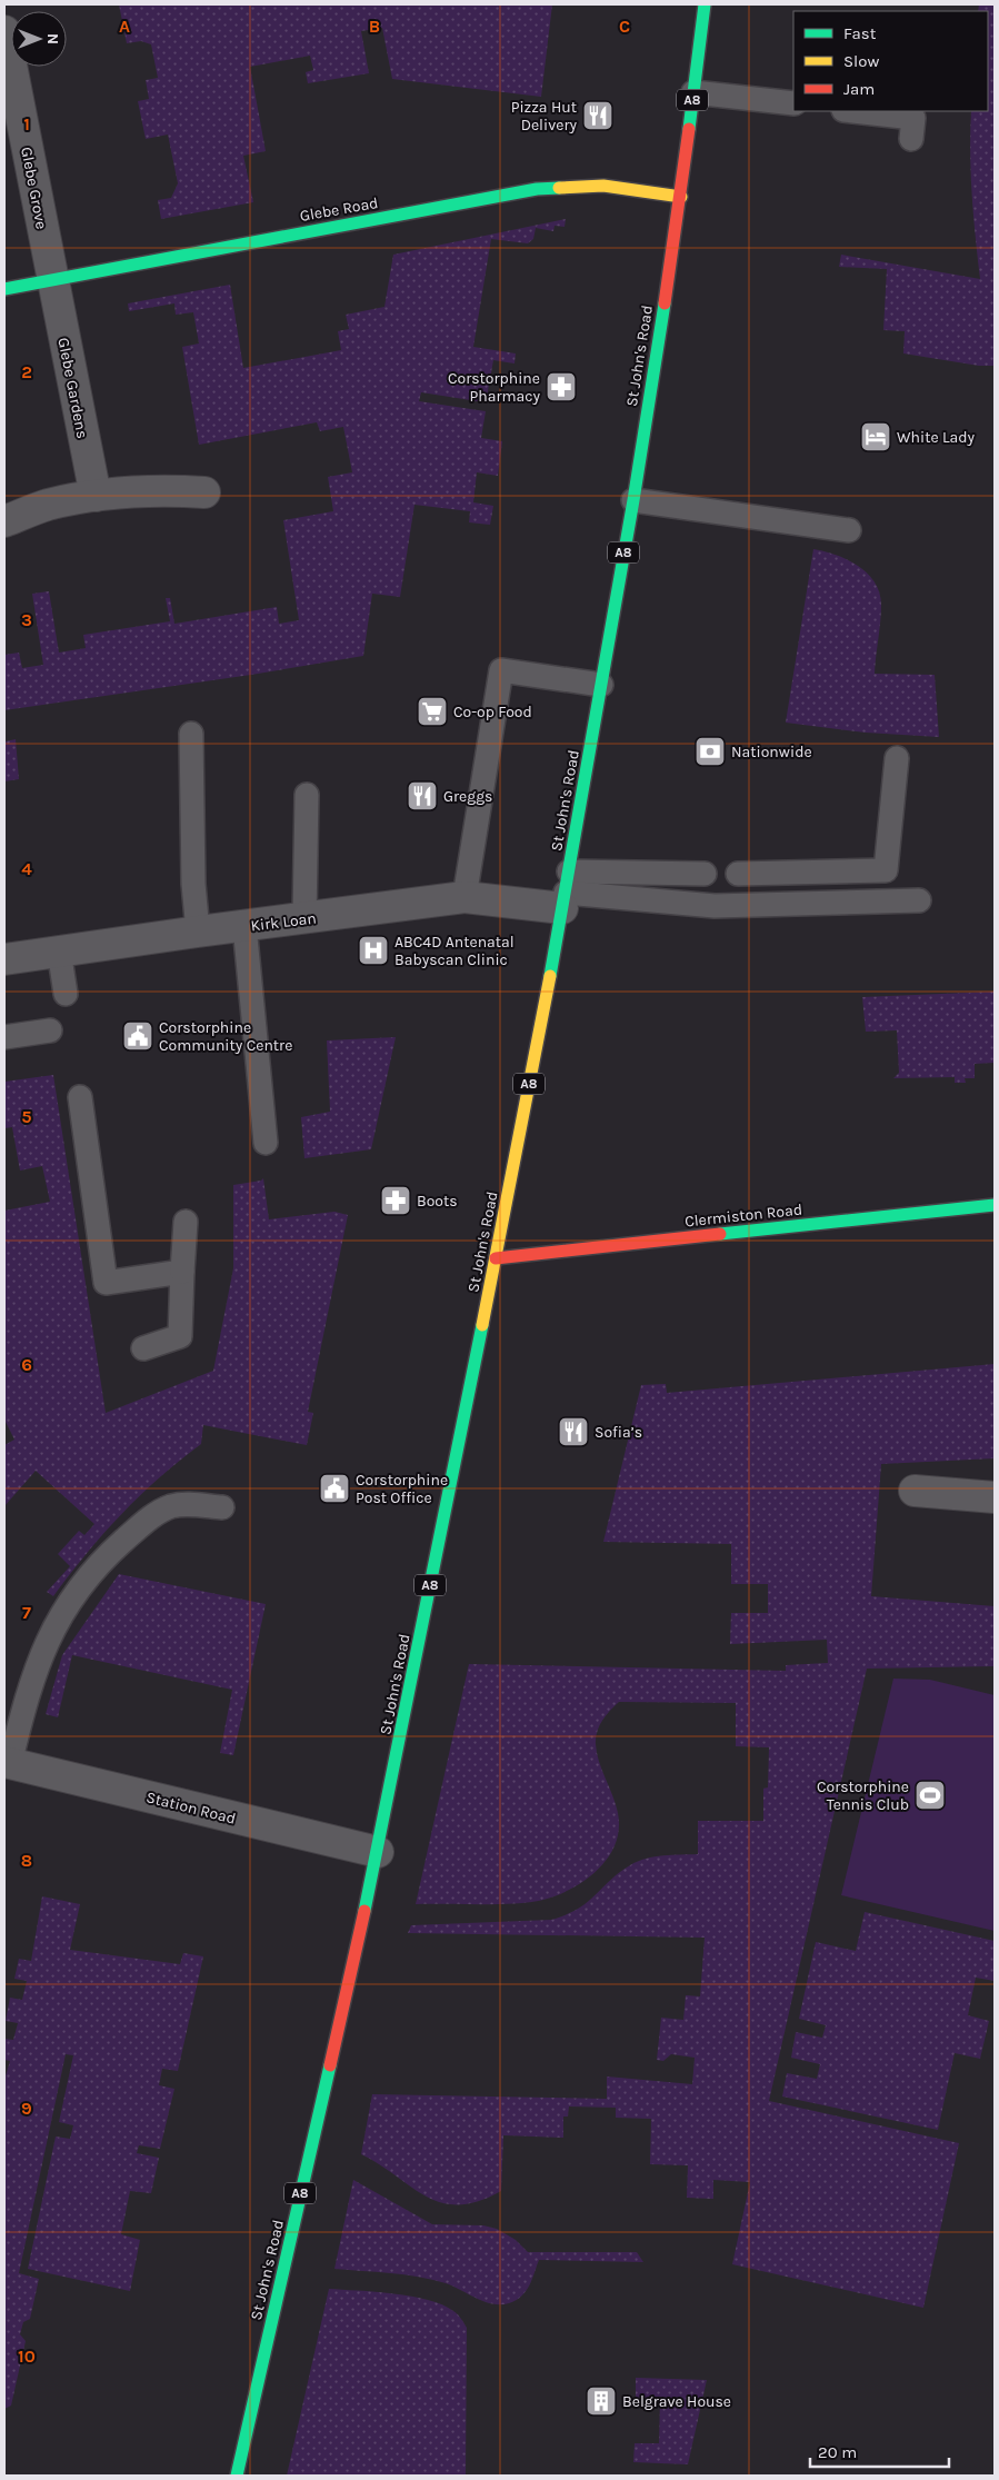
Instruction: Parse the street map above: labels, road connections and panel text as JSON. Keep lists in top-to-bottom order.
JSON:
{
  "streets": {
    "main road": [
      "A8",
      "Glebe Road",
      "St John's Road",
      "Clermiston Road"
    ],
    "street": [
      "Glebe Grove",
      "Glebe Gardens",
      "Kirk Loan",
      "Station Road"
    ]
  },
  "crossings": [
    ["Glebe Grove", "Glebe Road"],
    ["Glebe Grove", "Glebe Gardens"],
    ["Glebe Road", "St John's Road"],
    ["Glebe Road", "Glebe Gardens"],
    ["St John's Road", "Kirk Loan"],
    ["St John's Road", "Clermiston Road"],
    ["St John's Road", "Station Road"]
  ],
  "places": {
    "restaurant": ["Pizza Hut Delivery", "Greggs", "Sofia’s"],
    "pharmacy": ["Corstorphine Pharmacy", "Boots"],
    "hotel": ["White Lady"],
    "supermarket": ["Co-op Food"],
    "bank": ["Nationwide"],
    "hospital": ["ABC4D Antenatal Babyscan Clinic"],
    "public building": ["Corstorphine Community Centre", "Corstorphine Post Office"],
    "sports": ["Corstorphine Tennis Club"],
    "building": ["Belgrave House"]
  },
  "legend": ["Fast", "Slow", "Jam"],
  "scale_bar": "20 m",
  "north": "right",
  "grid": {
    "columns": ["A", "B", "C"],
    "rows": [
      "1",
      "2",
      "3",
      "4",
      "5",
      "6",
      "7",
      "8",
      "9",
      "10"
    ]
  }
}
